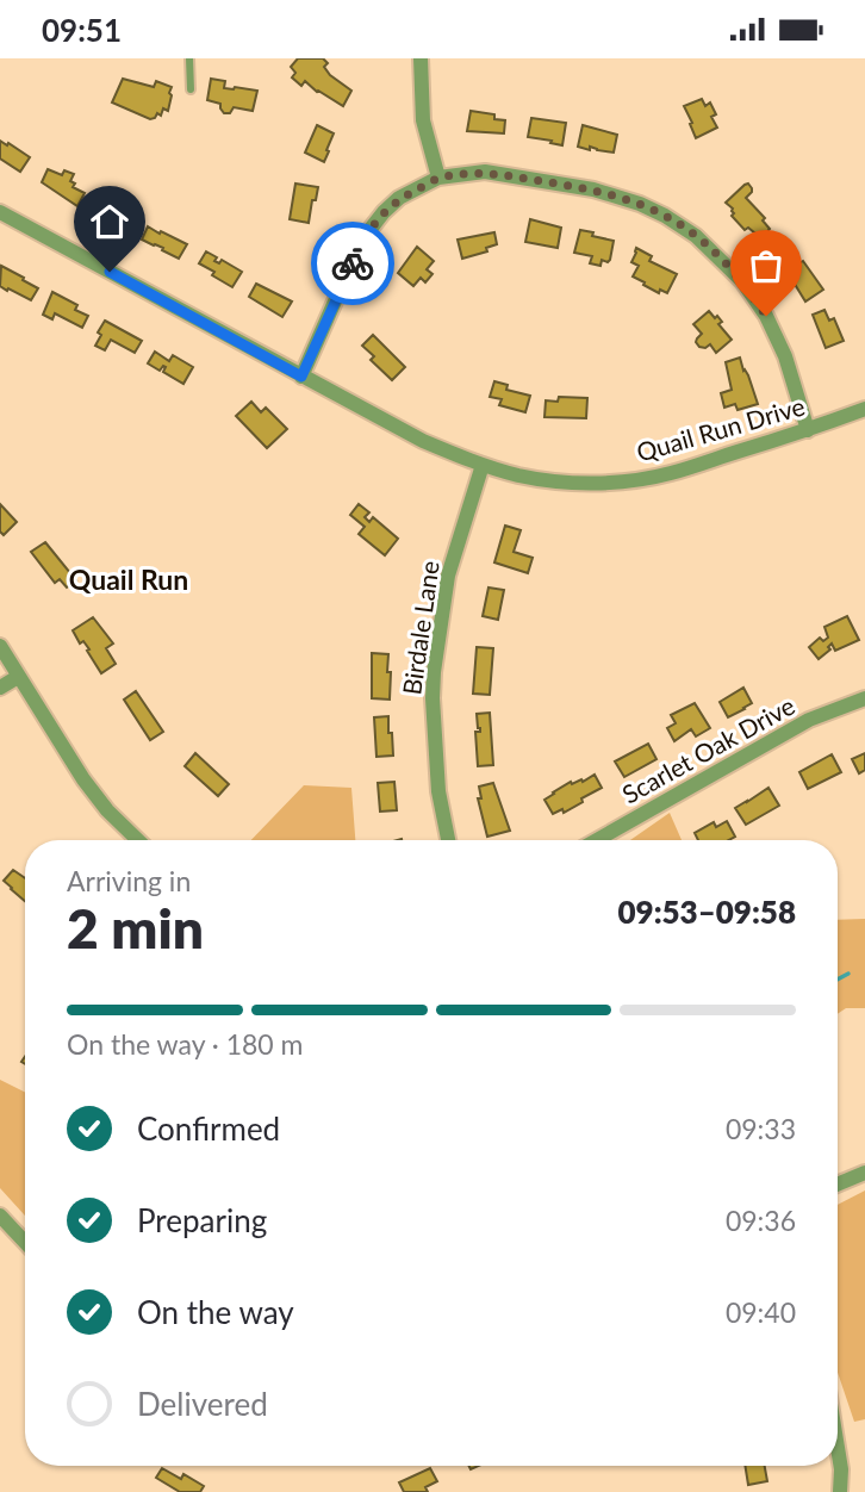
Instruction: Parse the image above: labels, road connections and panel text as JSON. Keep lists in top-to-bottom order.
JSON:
{
  "streets": {
    "street": ["Quail Run Drive", "Birdale Lane", "Scarlet Oak Drive"]
  },
  "crossings": [
    ["Quail Run Drive", "Birdale Lane"]
  ],
  "districts": ["Quail Run"],
  "page": {
    "status": "09:51",
    "heading": ["2 min", "Arriving in", "09:53–09:58"],
    "bar": "On the way · 180 m",
    "list": [
      ["Confirmed", "09:33"],
      ["Preparing", "09:36"],
      ["On the way", "09:40"],
      "Delivered"
    ]
  }
}
